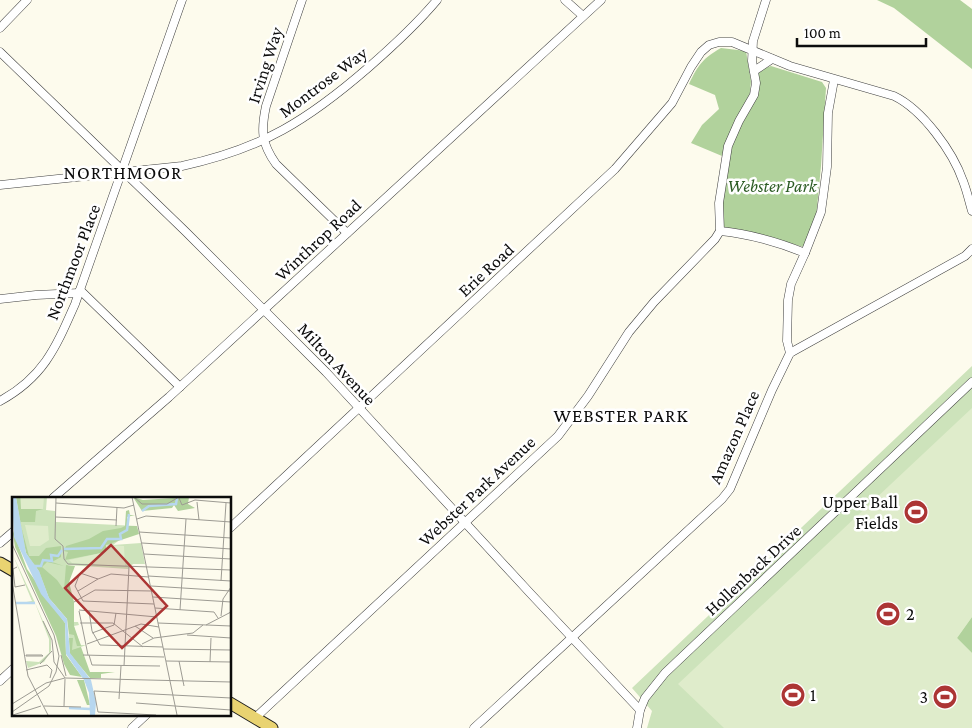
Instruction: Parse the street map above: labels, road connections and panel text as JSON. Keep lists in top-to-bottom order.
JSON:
{
  "streets": {
    "street": [
      "Irving Way",
      "Montrose Way",
      "Winthrop Road",
      "Northmoor Place",
      "Erie Road",
      "Milton Avenue",
      "Amazon Place",
      "Webster Park Avenue",
      "Hollenback Drive"
    ]
  },
  "crossings": [
    ["Irving Way", "Montrose Way"],
    ["Montrose Way", "Northmoor Place"],
    ["Montrose Way", "Milton Avenue"],
    ["Winthrop Road", "Milton Avenue"],
    ["Northmoor Place", "Milton Avenue"],
    ["Erie Road", "Milton Avenue"],
    ["Milton Avenue", "Amazon Place"],
    ["Milton Avenue", "Webster Park Avenue"],
    ["Milton Avenue", "Hollenback Drive"]
  ],
  "districts": ["NORTHMOOR", "WEBSTER PARK"],
  "parks": ["Webster Park"],
  "places": {
    "sports": [
      "Upper Ball Fields",
      "2",
      "1",
      "3"
    ]
  },
  "scale_bar": "100 m"
}
